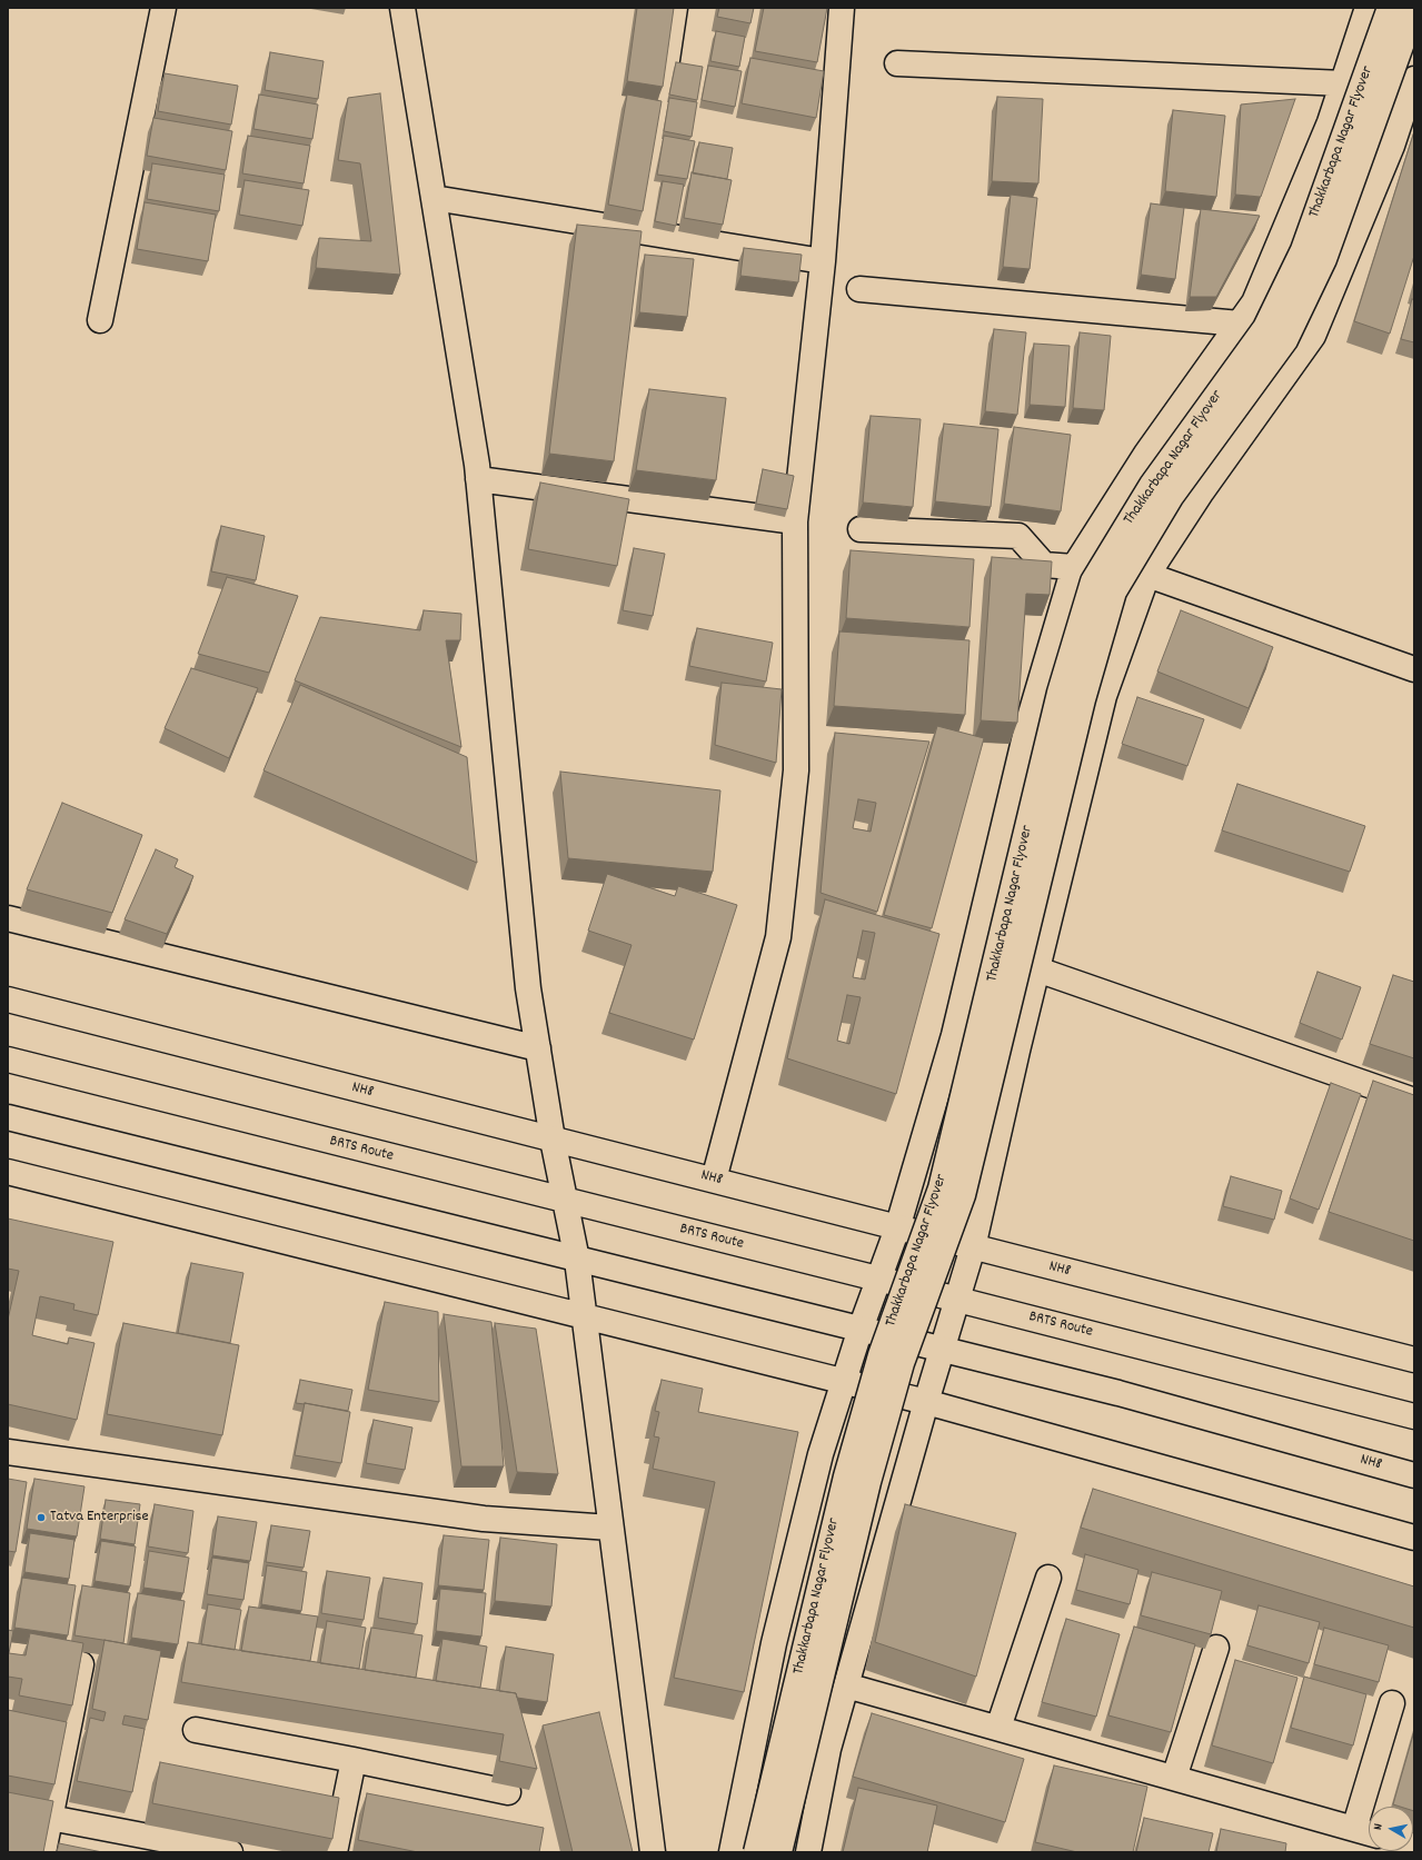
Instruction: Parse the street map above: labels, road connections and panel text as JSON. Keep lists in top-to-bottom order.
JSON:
{
  "streets": {
    "street": ["Thakkarbapa Nagar Flyover", "NH8", "BRTS Route"]
  },
  "places": ["Tatva Enterprise"],
  "north": "left"
}
